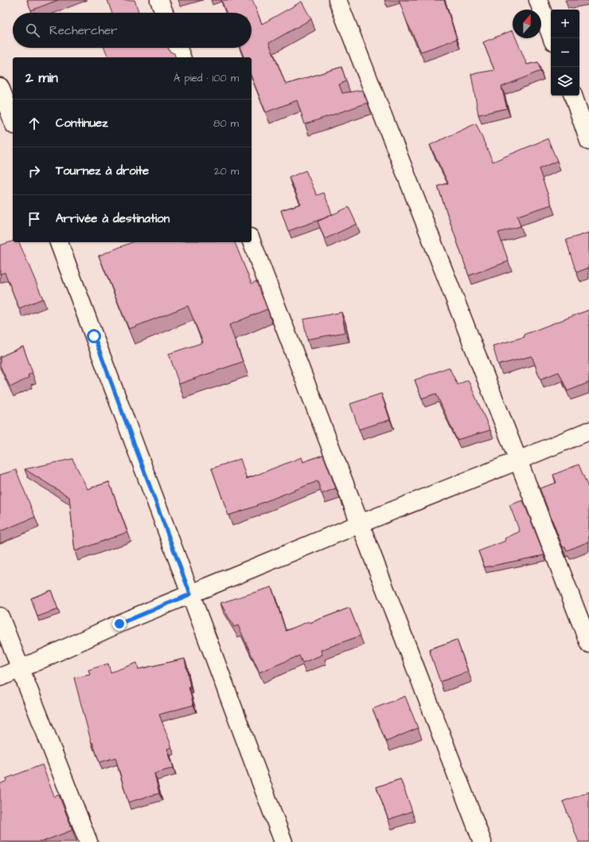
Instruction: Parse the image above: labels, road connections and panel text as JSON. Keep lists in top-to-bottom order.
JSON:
{
  "north": "top",
  "page": {
    "map_buttons": ["+", "−"],
    "search": "Rechercher",
    "heading": ["2 min", "À pied · 100 m"],
    "list": [
      ["Continuez", "80 m"],
      ["Tournez à droite", "20 m"],
      "Arrivée à destination"
    ]
  }
}
